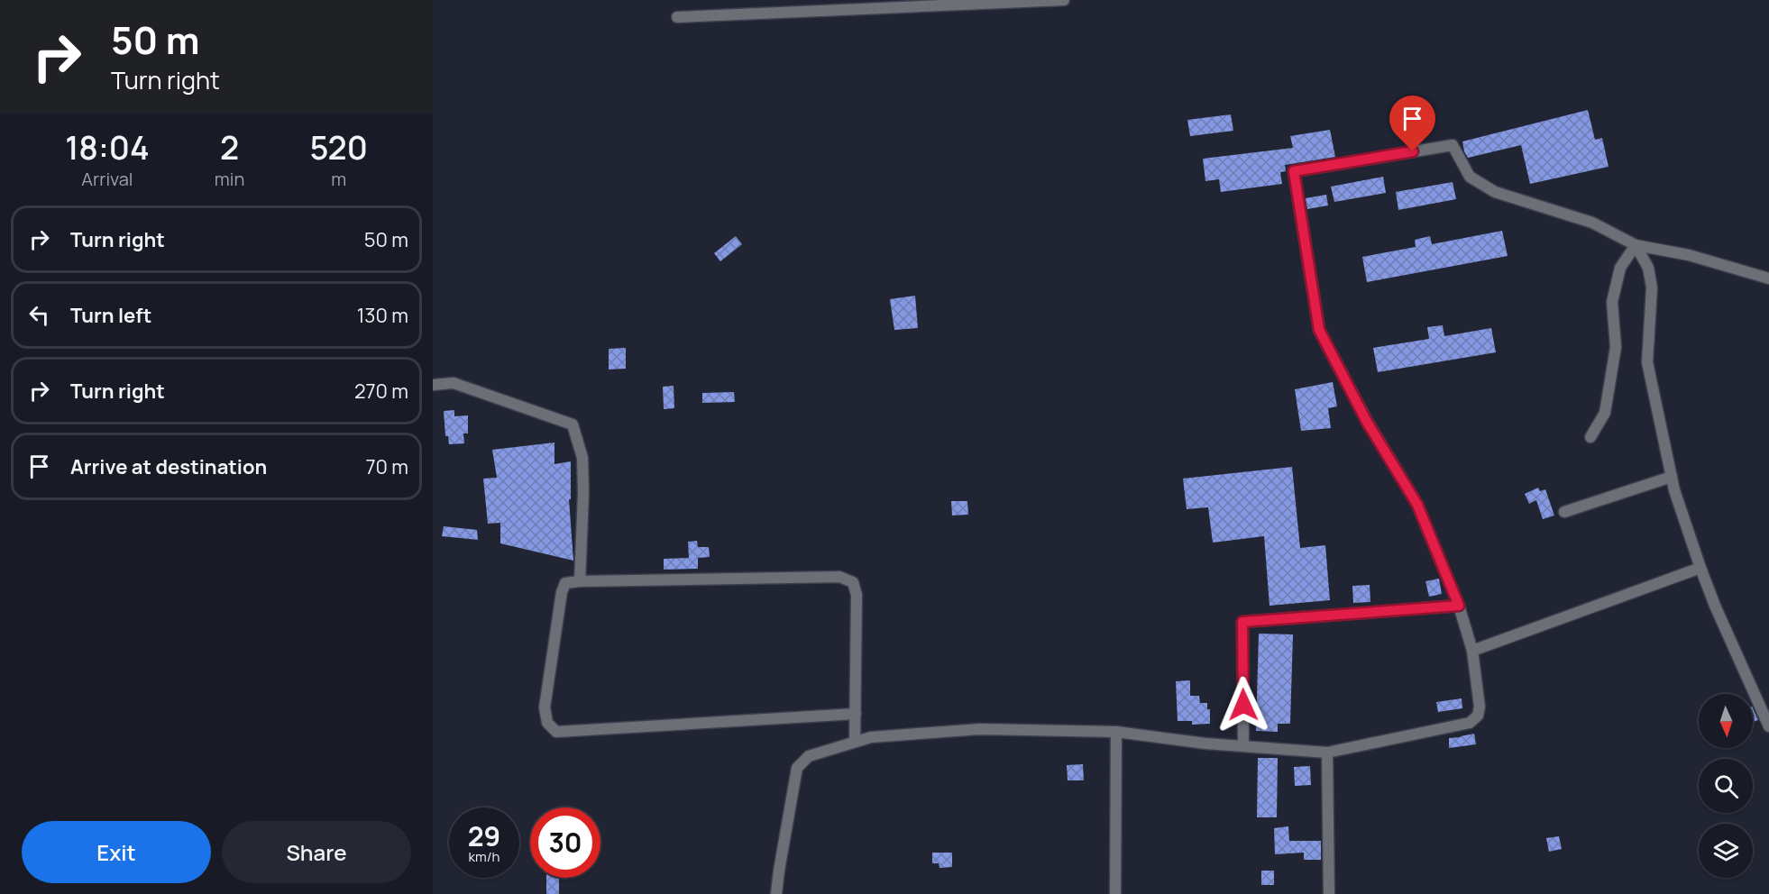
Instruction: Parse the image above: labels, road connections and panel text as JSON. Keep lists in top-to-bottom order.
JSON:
{
  "north": "bottom",
  "page": {
    "turn": ["50 m", "Turn right"],
    "eta": [
      "18:04",
      "Arrival",
      "2",
      "min",
      "520",
      "m"
    ],
    "list": [
      {
        "name": "Turn right",
        "value": "50 m"
      },
      {
        "name": "Turn left",
        "value": "130 m"
      },
      {
        "name": "Turn right",
        "value": "270 m"
      },
      {
        "name": "Arrive at destination",
        "value": "70 m"
      }
    ],
    "speed": "29 km/h",
    "limit": "30",
    "buttons": ["Exit", "Share"]
  }
}
